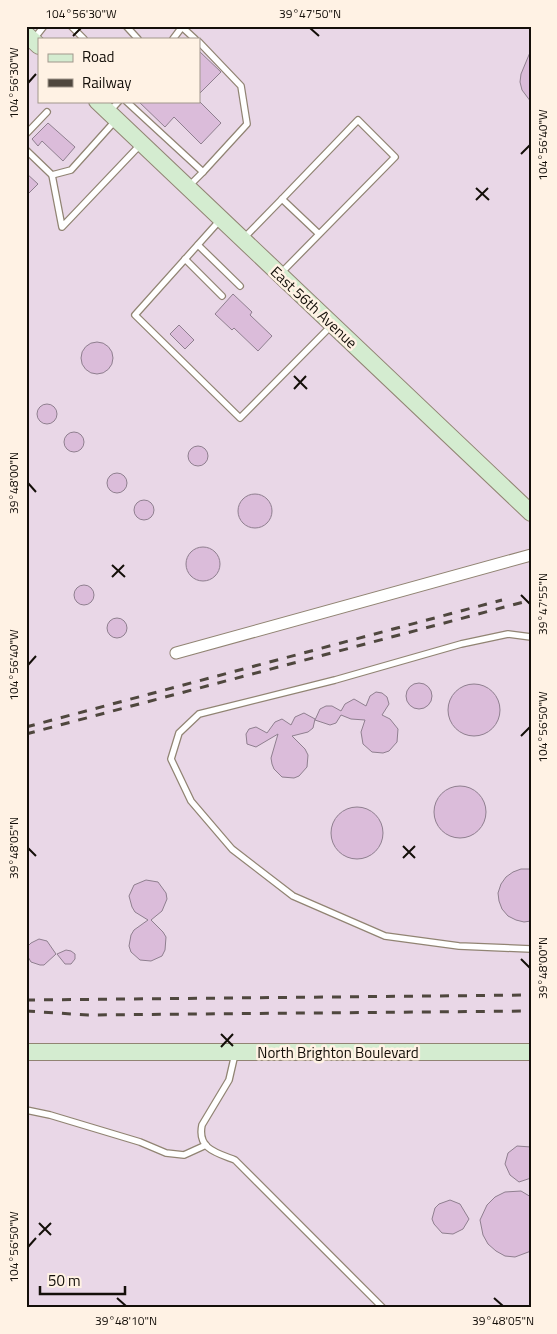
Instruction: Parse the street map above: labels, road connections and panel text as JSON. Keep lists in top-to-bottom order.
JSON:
{
  "streets": {
    "main road": ["East 56th Avenue", "North Brighton Boulevard"]
  },
  "legend": ["Road", "Railway"],
  "scale_bar": "50 m",
  "coordinates": [
    "104°56'30\"W",
    "39°47'50\"N",
    "104°56'40\"W",
    "39°48'00\"N",
    "39°47'55\"N",
    "104°56'50\"W",
    "39°48'05\"N",
    "39°48'10\"N"
  ]
}
